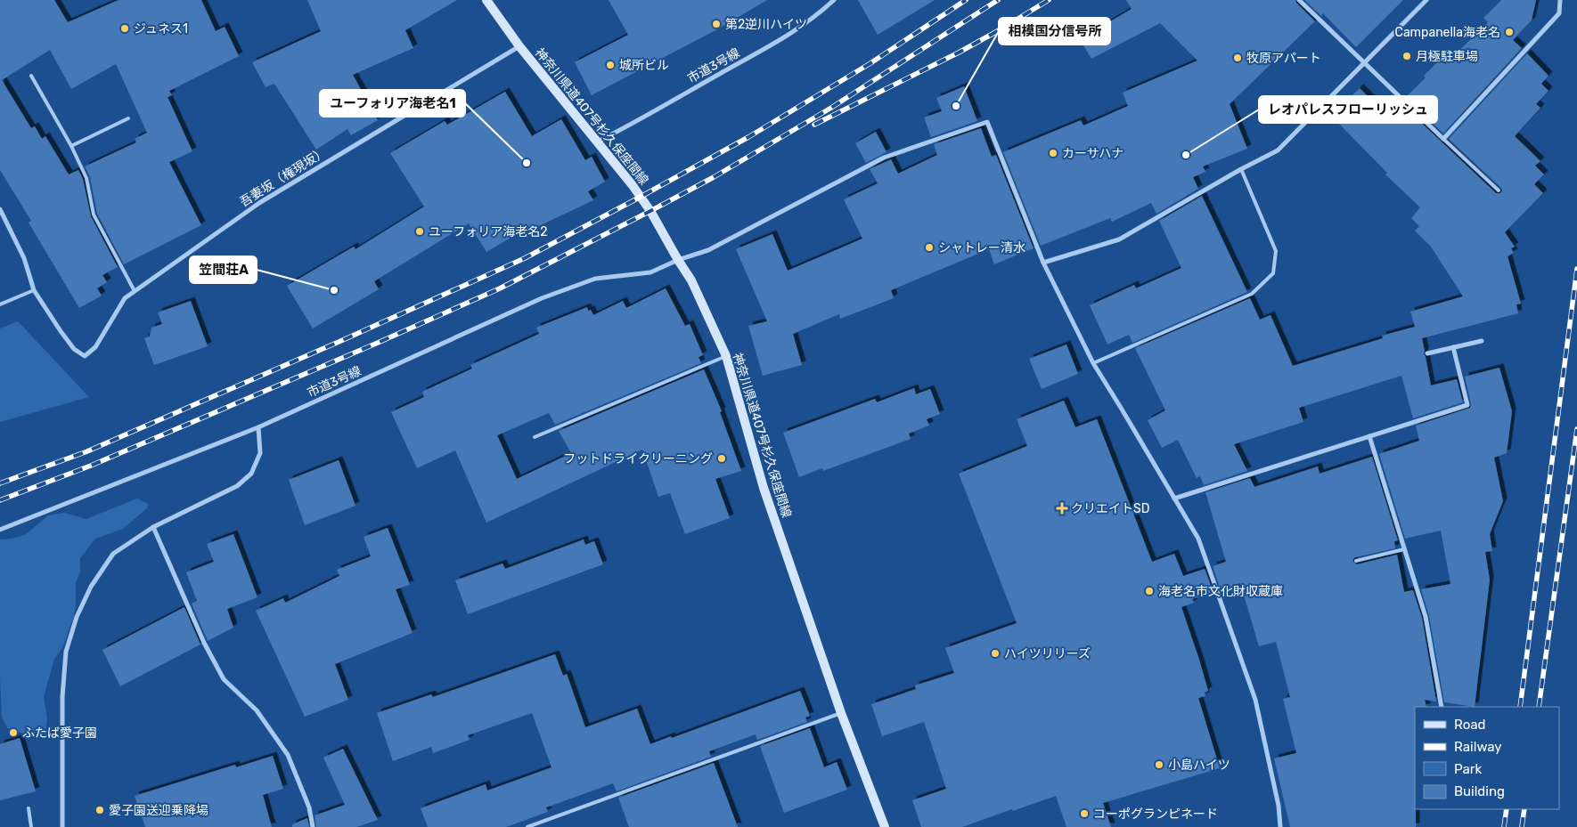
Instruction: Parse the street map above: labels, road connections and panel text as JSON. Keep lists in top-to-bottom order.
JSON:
{
  "streets": {
    "main road": ["神奈川県道407号杉久保座間線"],
    "street": ["市道3号線", "吾妻坂（権現坂）"]
  },
  "crossings": [
    ["市道3号線", "神奈川県道407号杉久保座間線"],
    ["神奈川県道407号杉久保座間線", "吾妻坂（権現坂）"]
  ],
  "places": {
    "other": [
      "第2逆川ハイツ",
      "ジュネス1",
      "Campanella海老名",
      "月極駐車場",
      "牧原アパート",
      "城所ビル",
      "相模国分信号所",
      "カーサハナ",
      "レオパレスフローリッシュ",
      "ユーフォリア海老名1",
      "ユーフォリア海老名2",
      "シャトレー清水",
      "笠間荘A",
      "フットドライクリーニング",
      "海老名市文化財収蔵庫",
      "ハイツリリーズ",
      "ふたば愛子園",
      "小島ハイツ",
      "愛子園送迎乗降場",
      "コーポグランピネード"
    ],
    "health": ["クリエイトSD"]
  },
  "legend": [
    "Road",
    "Railway",
    "Park",
    "Building"
  ]
}
